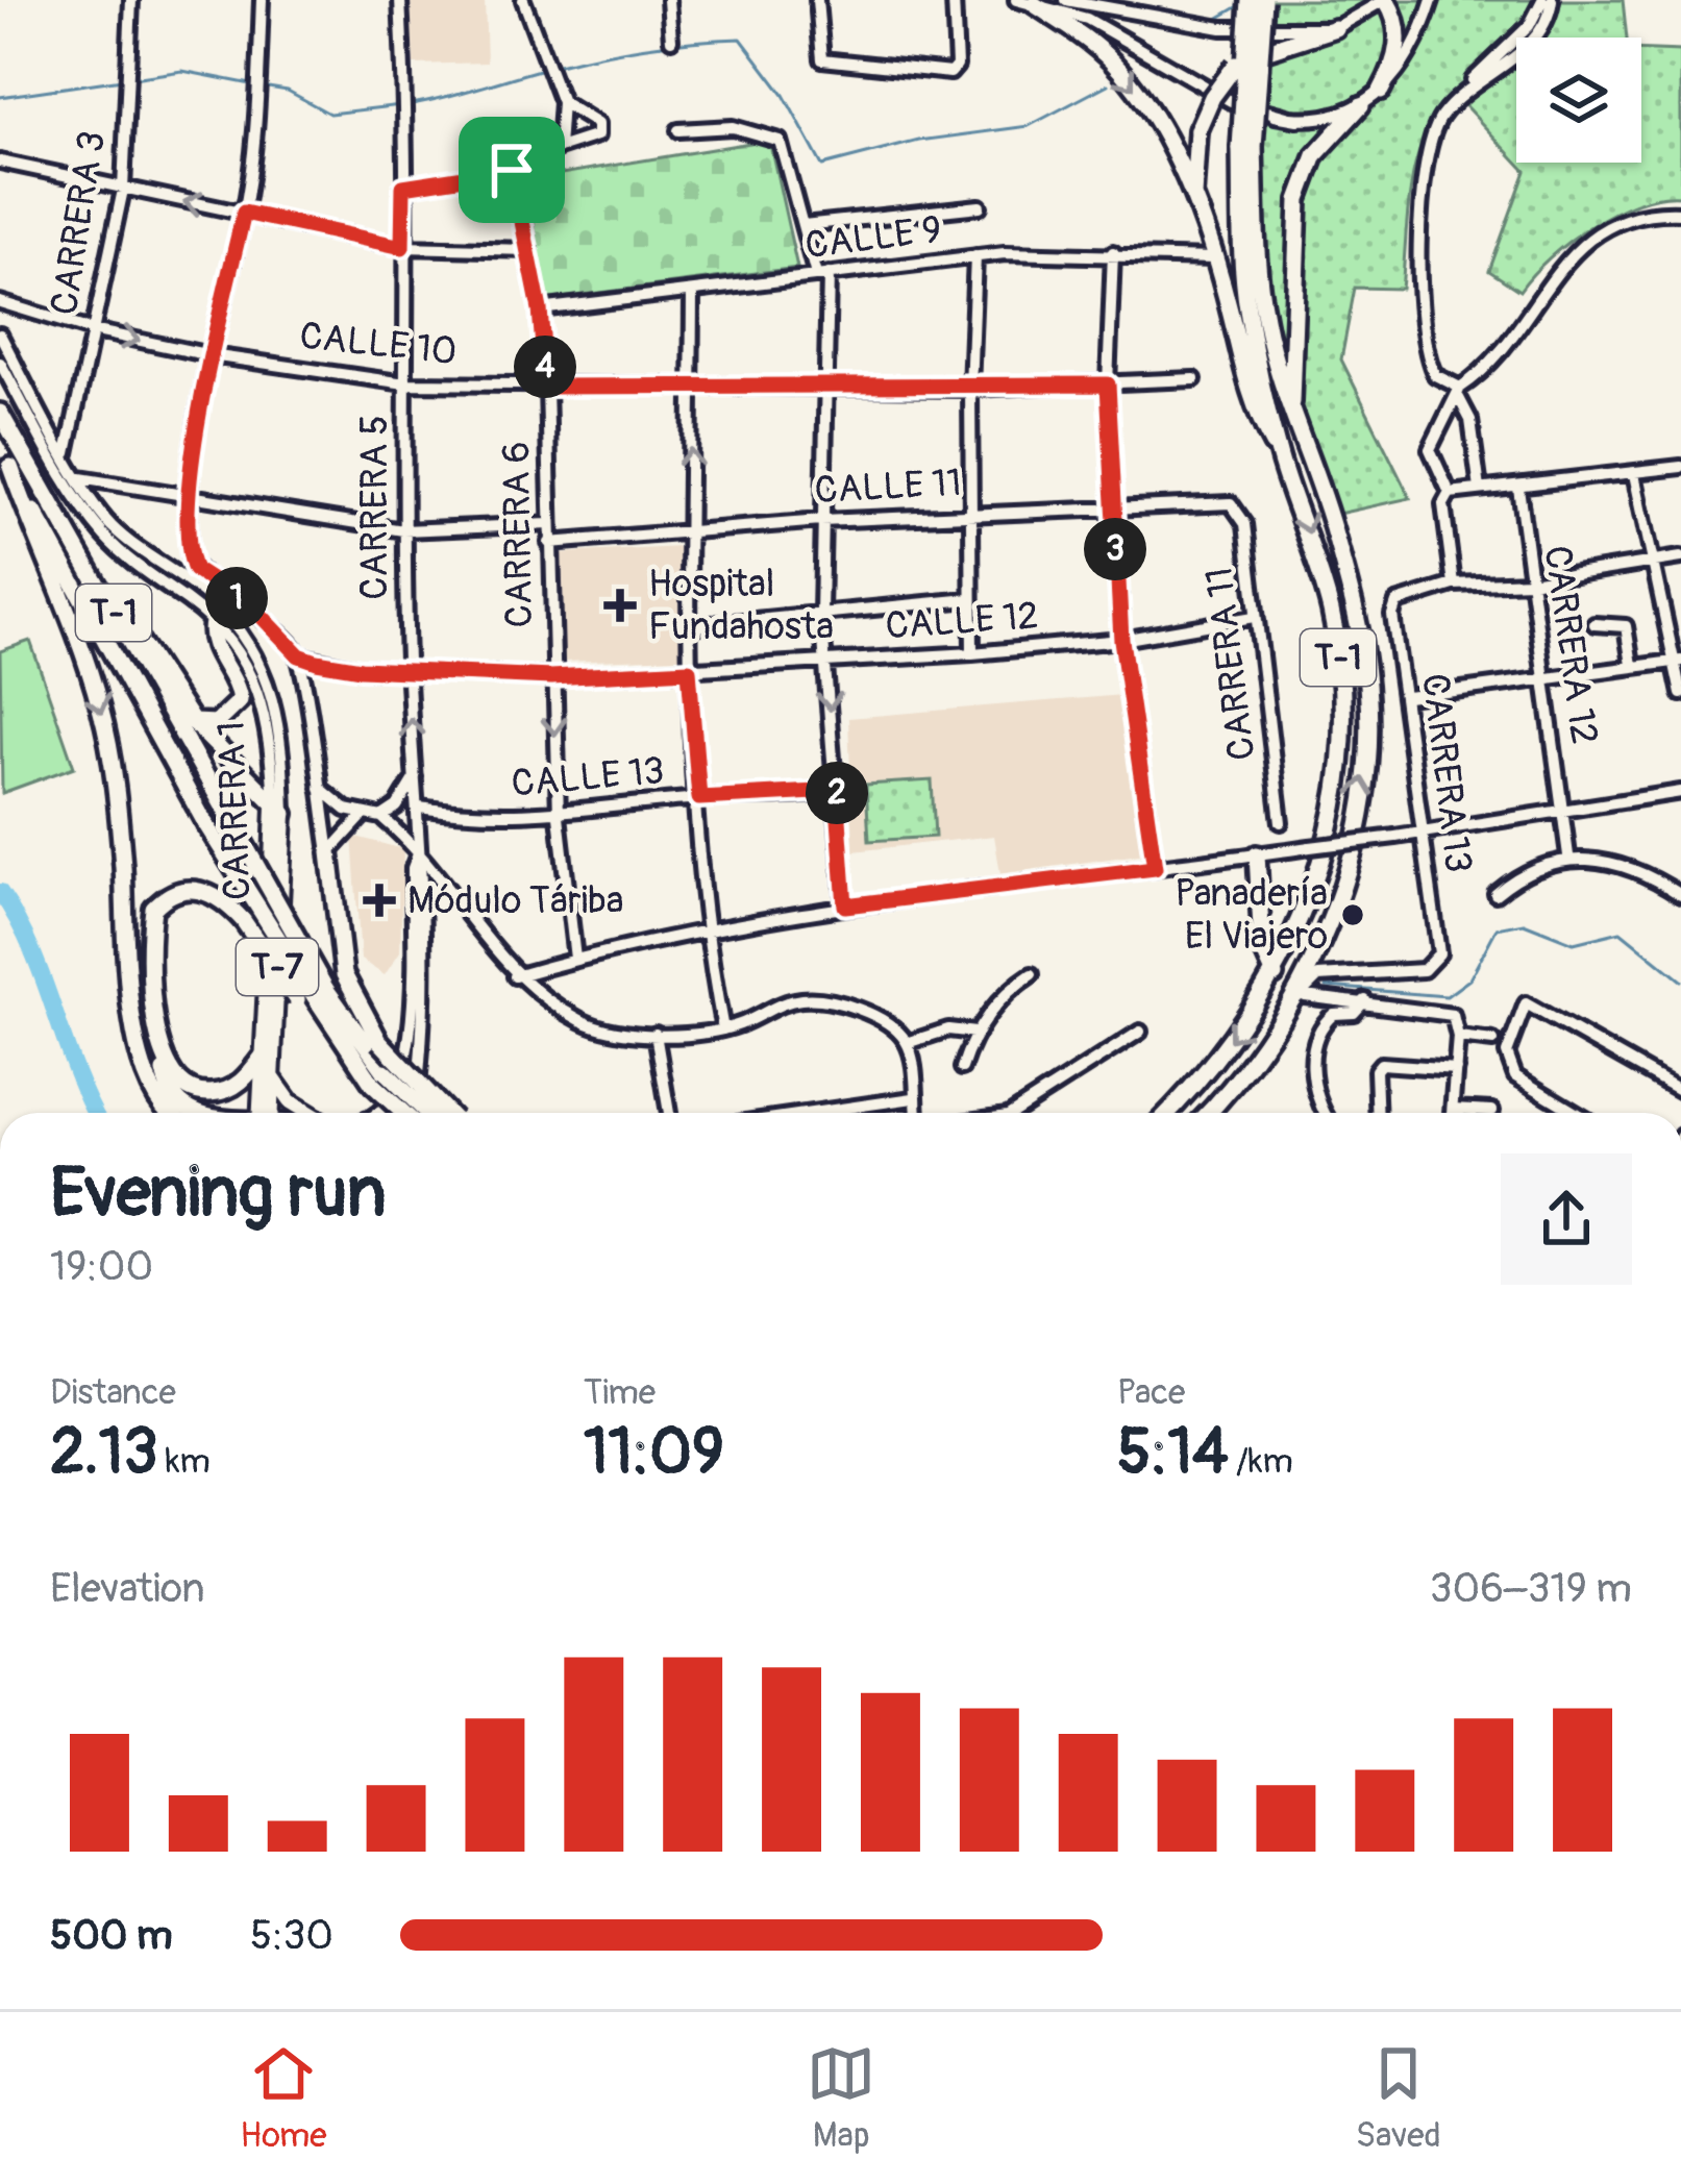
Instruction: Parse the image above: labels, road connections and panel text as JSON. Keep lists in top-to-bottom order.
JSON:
{
  "streets": {
    "highway": ["T-1"],
    "main road": ["CARRERA 1", "T-7"],
    "street": [
      "CARRERA 3",
      "CALLE 9",
      "CALLE 10",
      "CALLE 11",
      "CARRERA 5",
      "CARRERA 6",
      "CALLE 12",
      "CARRERA 12",
      "CARRERA 11",
      "CARRERA 13",
      "CALLE 13"
    ]
  },
  "crossings": [
    ["CARRERA 3", "CALLE 10"],
    ["CARRERA 3", "CARRERA 1"],
    ["CALLE 9", "CARRERA 6"],
    ["CALLE 10", "CARRERA 5"],
    ["CALLE 10", "CARRERA 6"],
    ["CALLE 11", "CARRERA 6"],
    ["CALLE 11", "CARRERA 11"],
    ["CARRERA 5", "CALLE 12"],
    ["CARRERA 5", "CALLE 13"],
    ["CARRERA 6", "CALLE 12"],
    ["CARRERA 6", "CALLE 13"],
    ["CALLE 12", "CARRERA 11"],
    ["CARRERA 1", "T-7"]
  ],
  "places": {
    "health": ["Hospital Fundahosta", "Módulo Táriba"],
    "other": ["Panadería El Viajero"]
  },
  "page": {
    "pins": [
      "4",
      "3",
      "1",
      "2"
    ],
    "heading": ["Evening run", "19:00"],
    "stats": [
      ["Distance", "2.13 km"],
      ["Time", "11:09"],
      ["Pace", "5:14 /km"]
    ],
    "chart": ["Elevation", "306–319 m"],
    "list": [
      {
        "name": "500 m",
        "note": "5:30"
      }
    ],
    "tabs": ["Home", "Map", "Saved"]
  }
}
